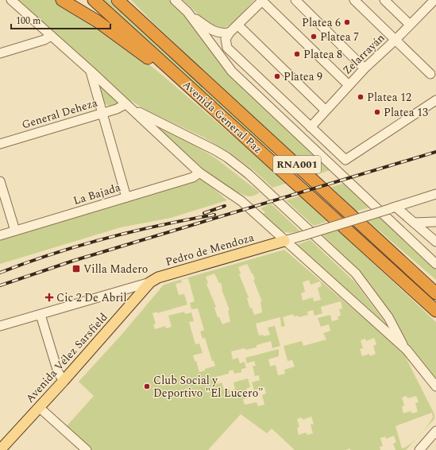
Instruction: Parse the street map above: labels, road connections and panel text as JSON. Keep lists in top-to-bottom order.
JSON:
{
  "streets": {
    "highway": ["Avenida General Paz", "RNA001"],
    "main road": ["Pedro de Mendoza", "Avenida Vélez Sarsfield"],
    "street": ["Zelarrayán", "General Deheza", "La Bajada"]
  },
  "crossings": [
    ["Pedro de Mendoza", "Avenida Vélez Sarsfield"]
  ],
  "places": {
    "other": [
      "Platea 6",
      "Platea 7",
      "Platea 8",
      "Platea 9",
      "Platea 12",
      "Platea 13",
      "Club Social y Deportivo \"El Lucero\""
    ],
    "transit": ["Villa Madero"],
    "health": ["Cic 2 De Abril"]
  },
  "scale_bar": "100 m"
}
